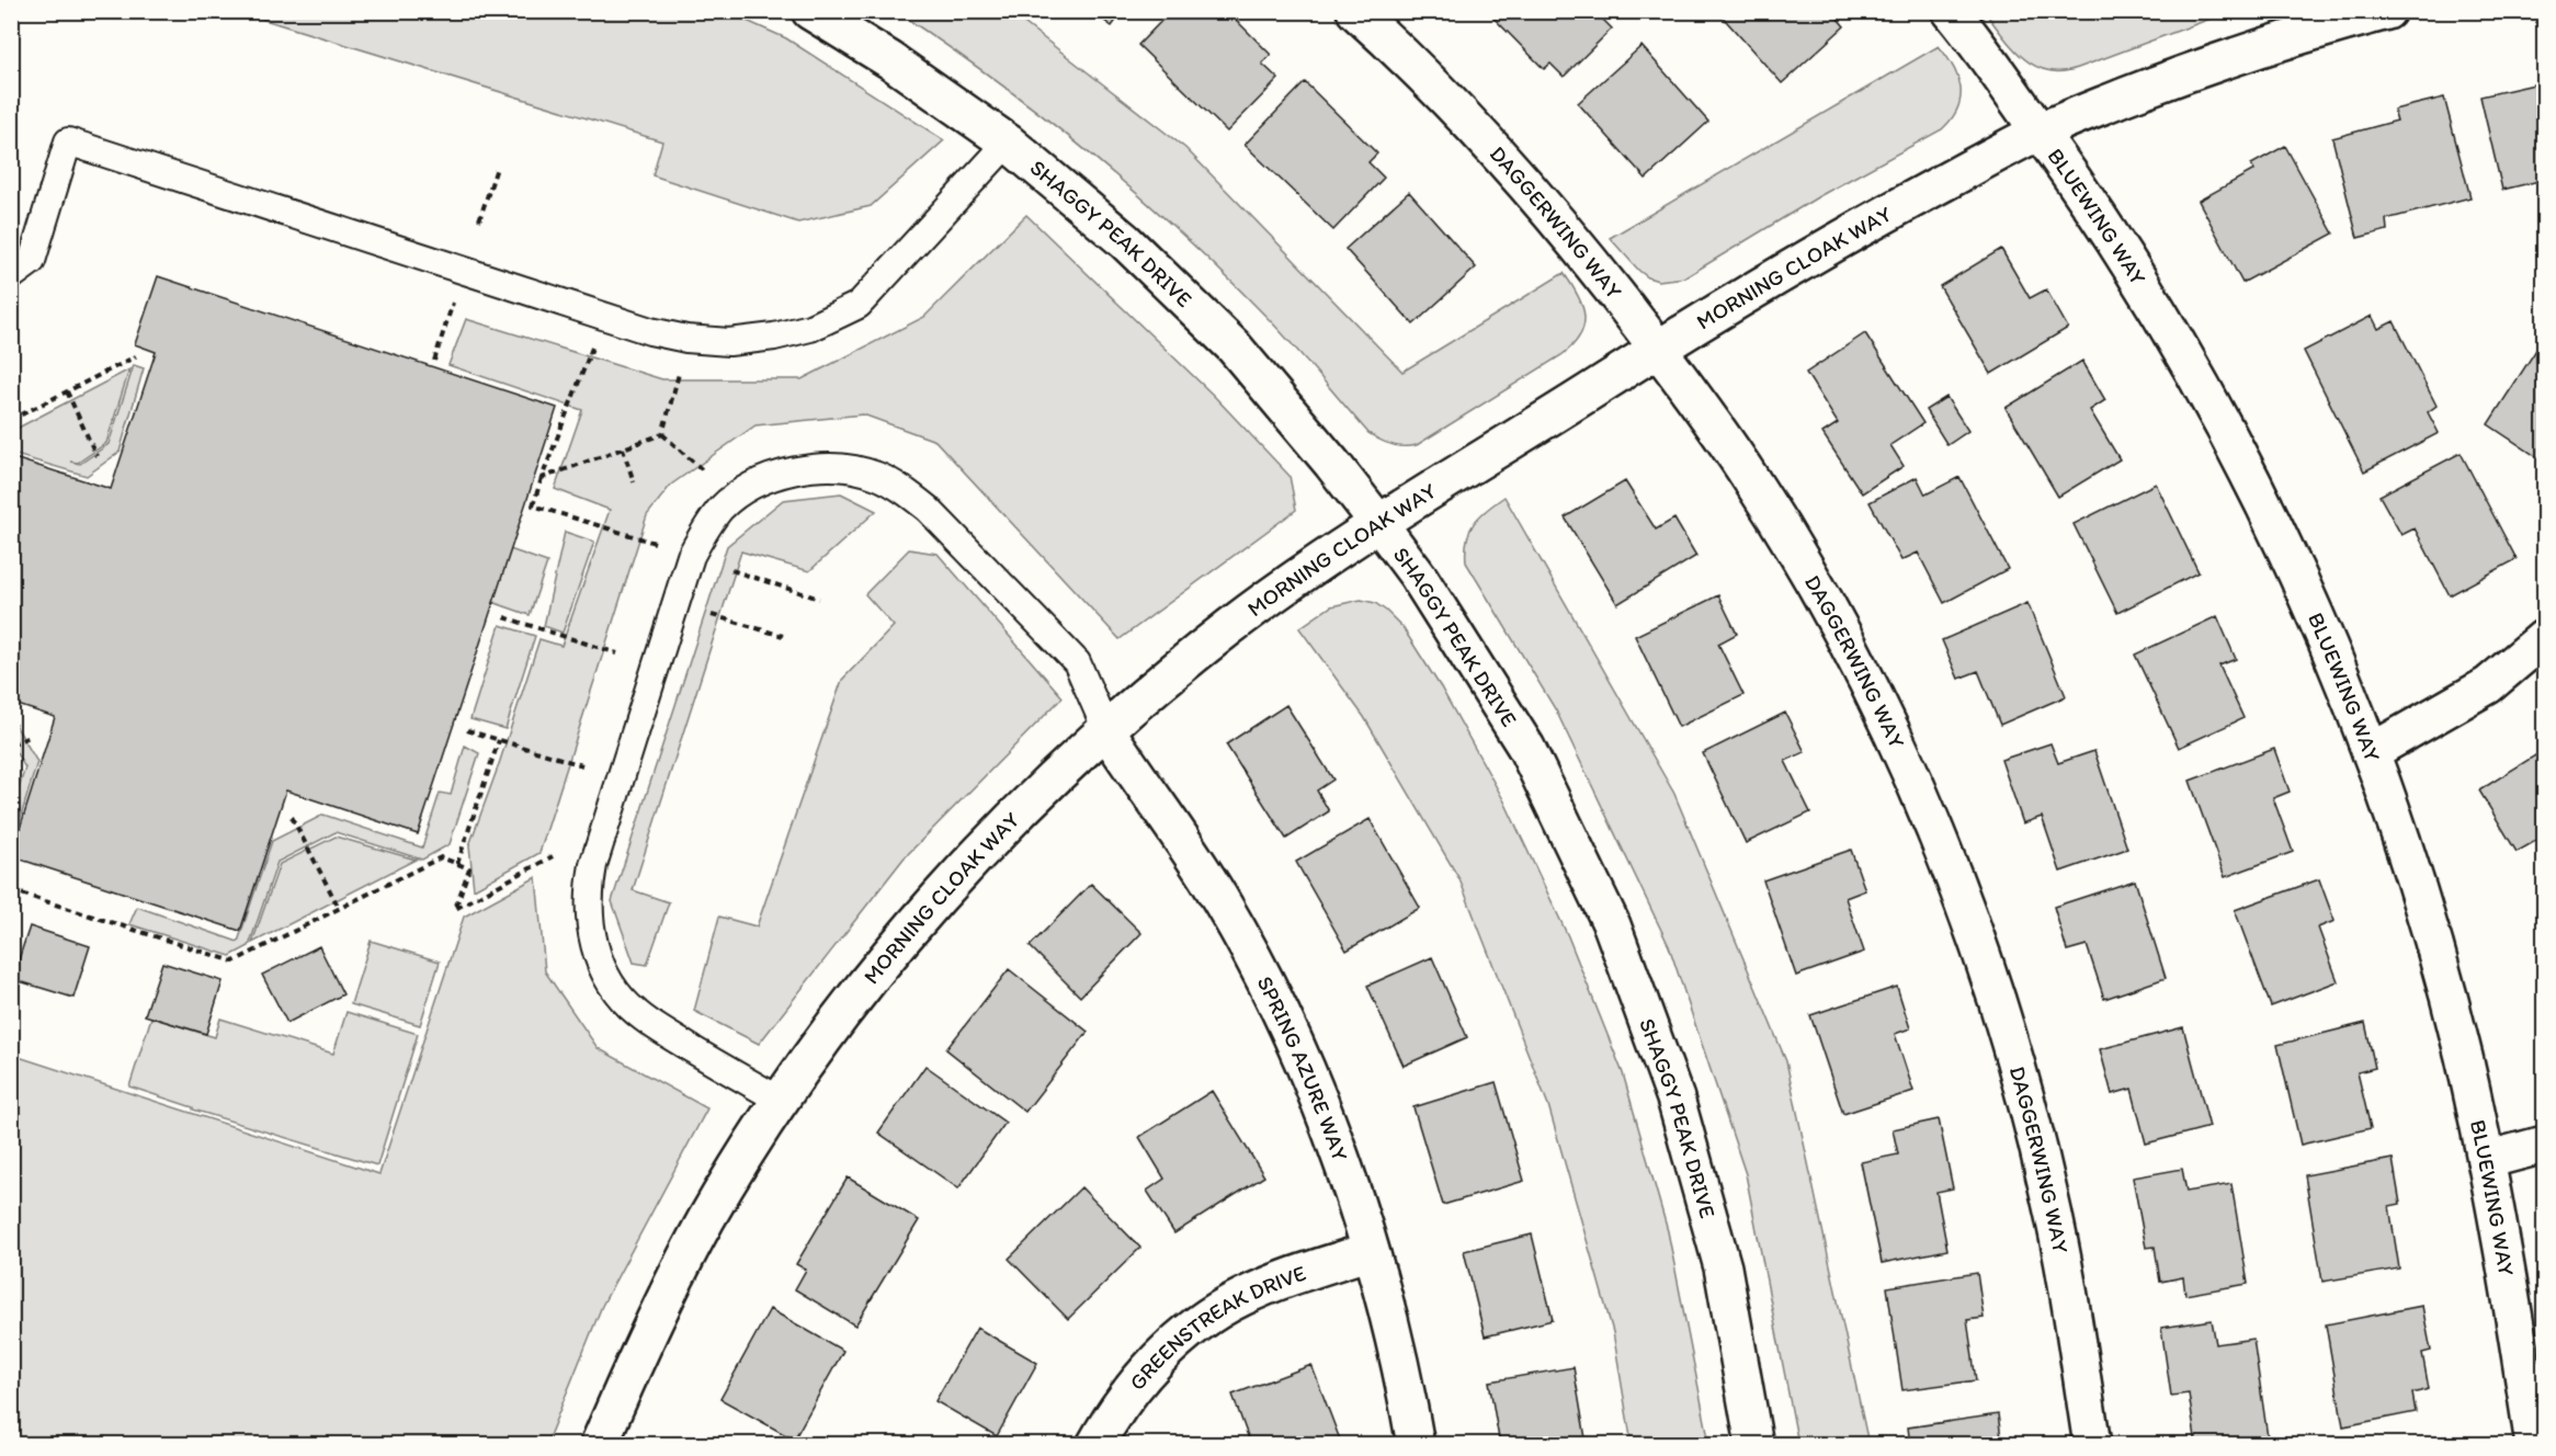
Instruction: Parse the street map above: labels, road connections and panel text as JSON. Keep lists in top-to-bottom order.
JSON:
{
  "streets": {
    "street": [
      "BLUEWING WAY",
      "DAGGERWING WAY",
      "SHAGGY PEAK DRIVE",
      "MORNING CLOAK WAY",
      "SPRING AZURE WAY",
      "GREENSTREAK DRIVE"
    ]
  },
  "crossings": [
    ["BLUEWING WAY", "MORNING CLOAK WAY"],
    ["DAGGERWING WAY", "MORNING CLOAK WAY"],
    ["SHAGGY PEAK DRIVE", "MORNING CLOAK WAY"],
    ["MORNING CLOAK WAY", "SPRING AZURE WAY"],
    ["SPRING AZURE WAY", "GREENSTREAK DRIVE"]
  ]
}
